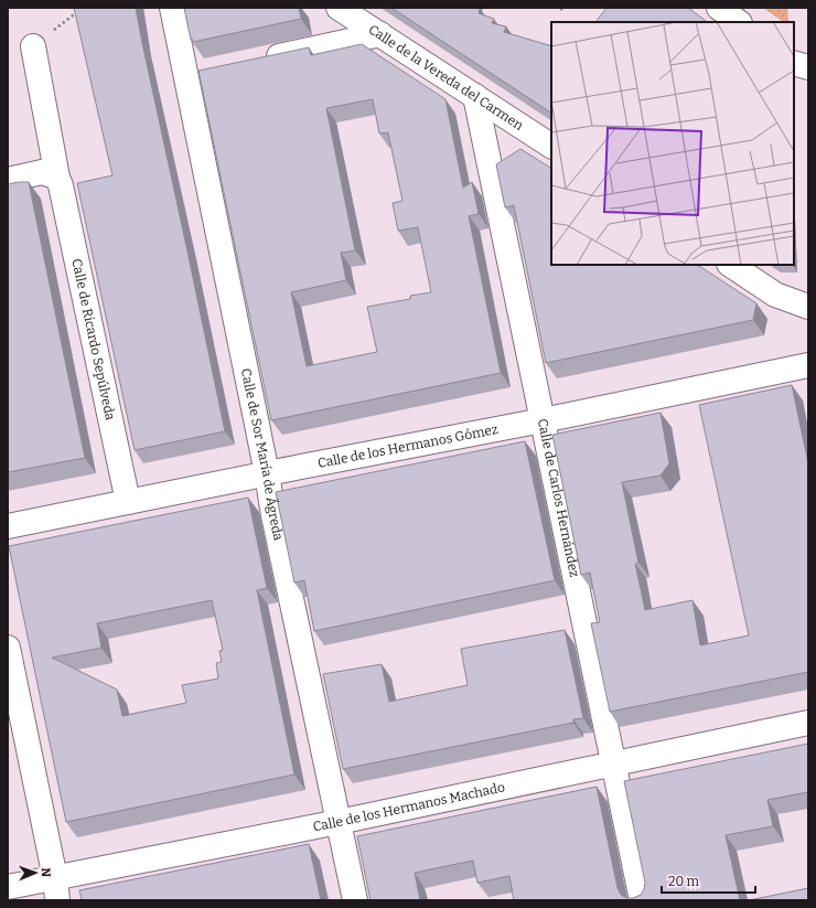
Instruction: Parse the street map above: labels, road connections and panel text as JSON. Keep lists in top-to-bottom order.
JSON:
{
  "streets": {
    "street": [
      "Calle de la Vereda del Carmen",
      "Calle de Ricardo Sepúlveda",
      "Calle de los Hermanos Gómez",
      "Calle de Sor María de Ágreda",
      "Calle de Carlos Hernández",
      "Calle de los Hermanos Machado"
    ]
  },
  "crossings": [
    ["Calle de la Vereda del Carmen", "Calle de Carlos Hernández"],
    ["Calle de Ricardo Sepúlveda", "Calle de los Hermanos Gómez"],
    ["Calle de los Hermanos Gómez", "Calle de Sor María de Ágreda"],
    ["Calle de los Hermanos Gómez", "Calle de Carlos Hernández"],
    ["Calle de Sor María de Ágreda", "Calle de los Hermanos Machado"],
    ["Calle de Carlos Hernández", "Calle de los Hermanos Machado"]
  ],
  "scale_bar": "20 m",
  "north": "right"
}
